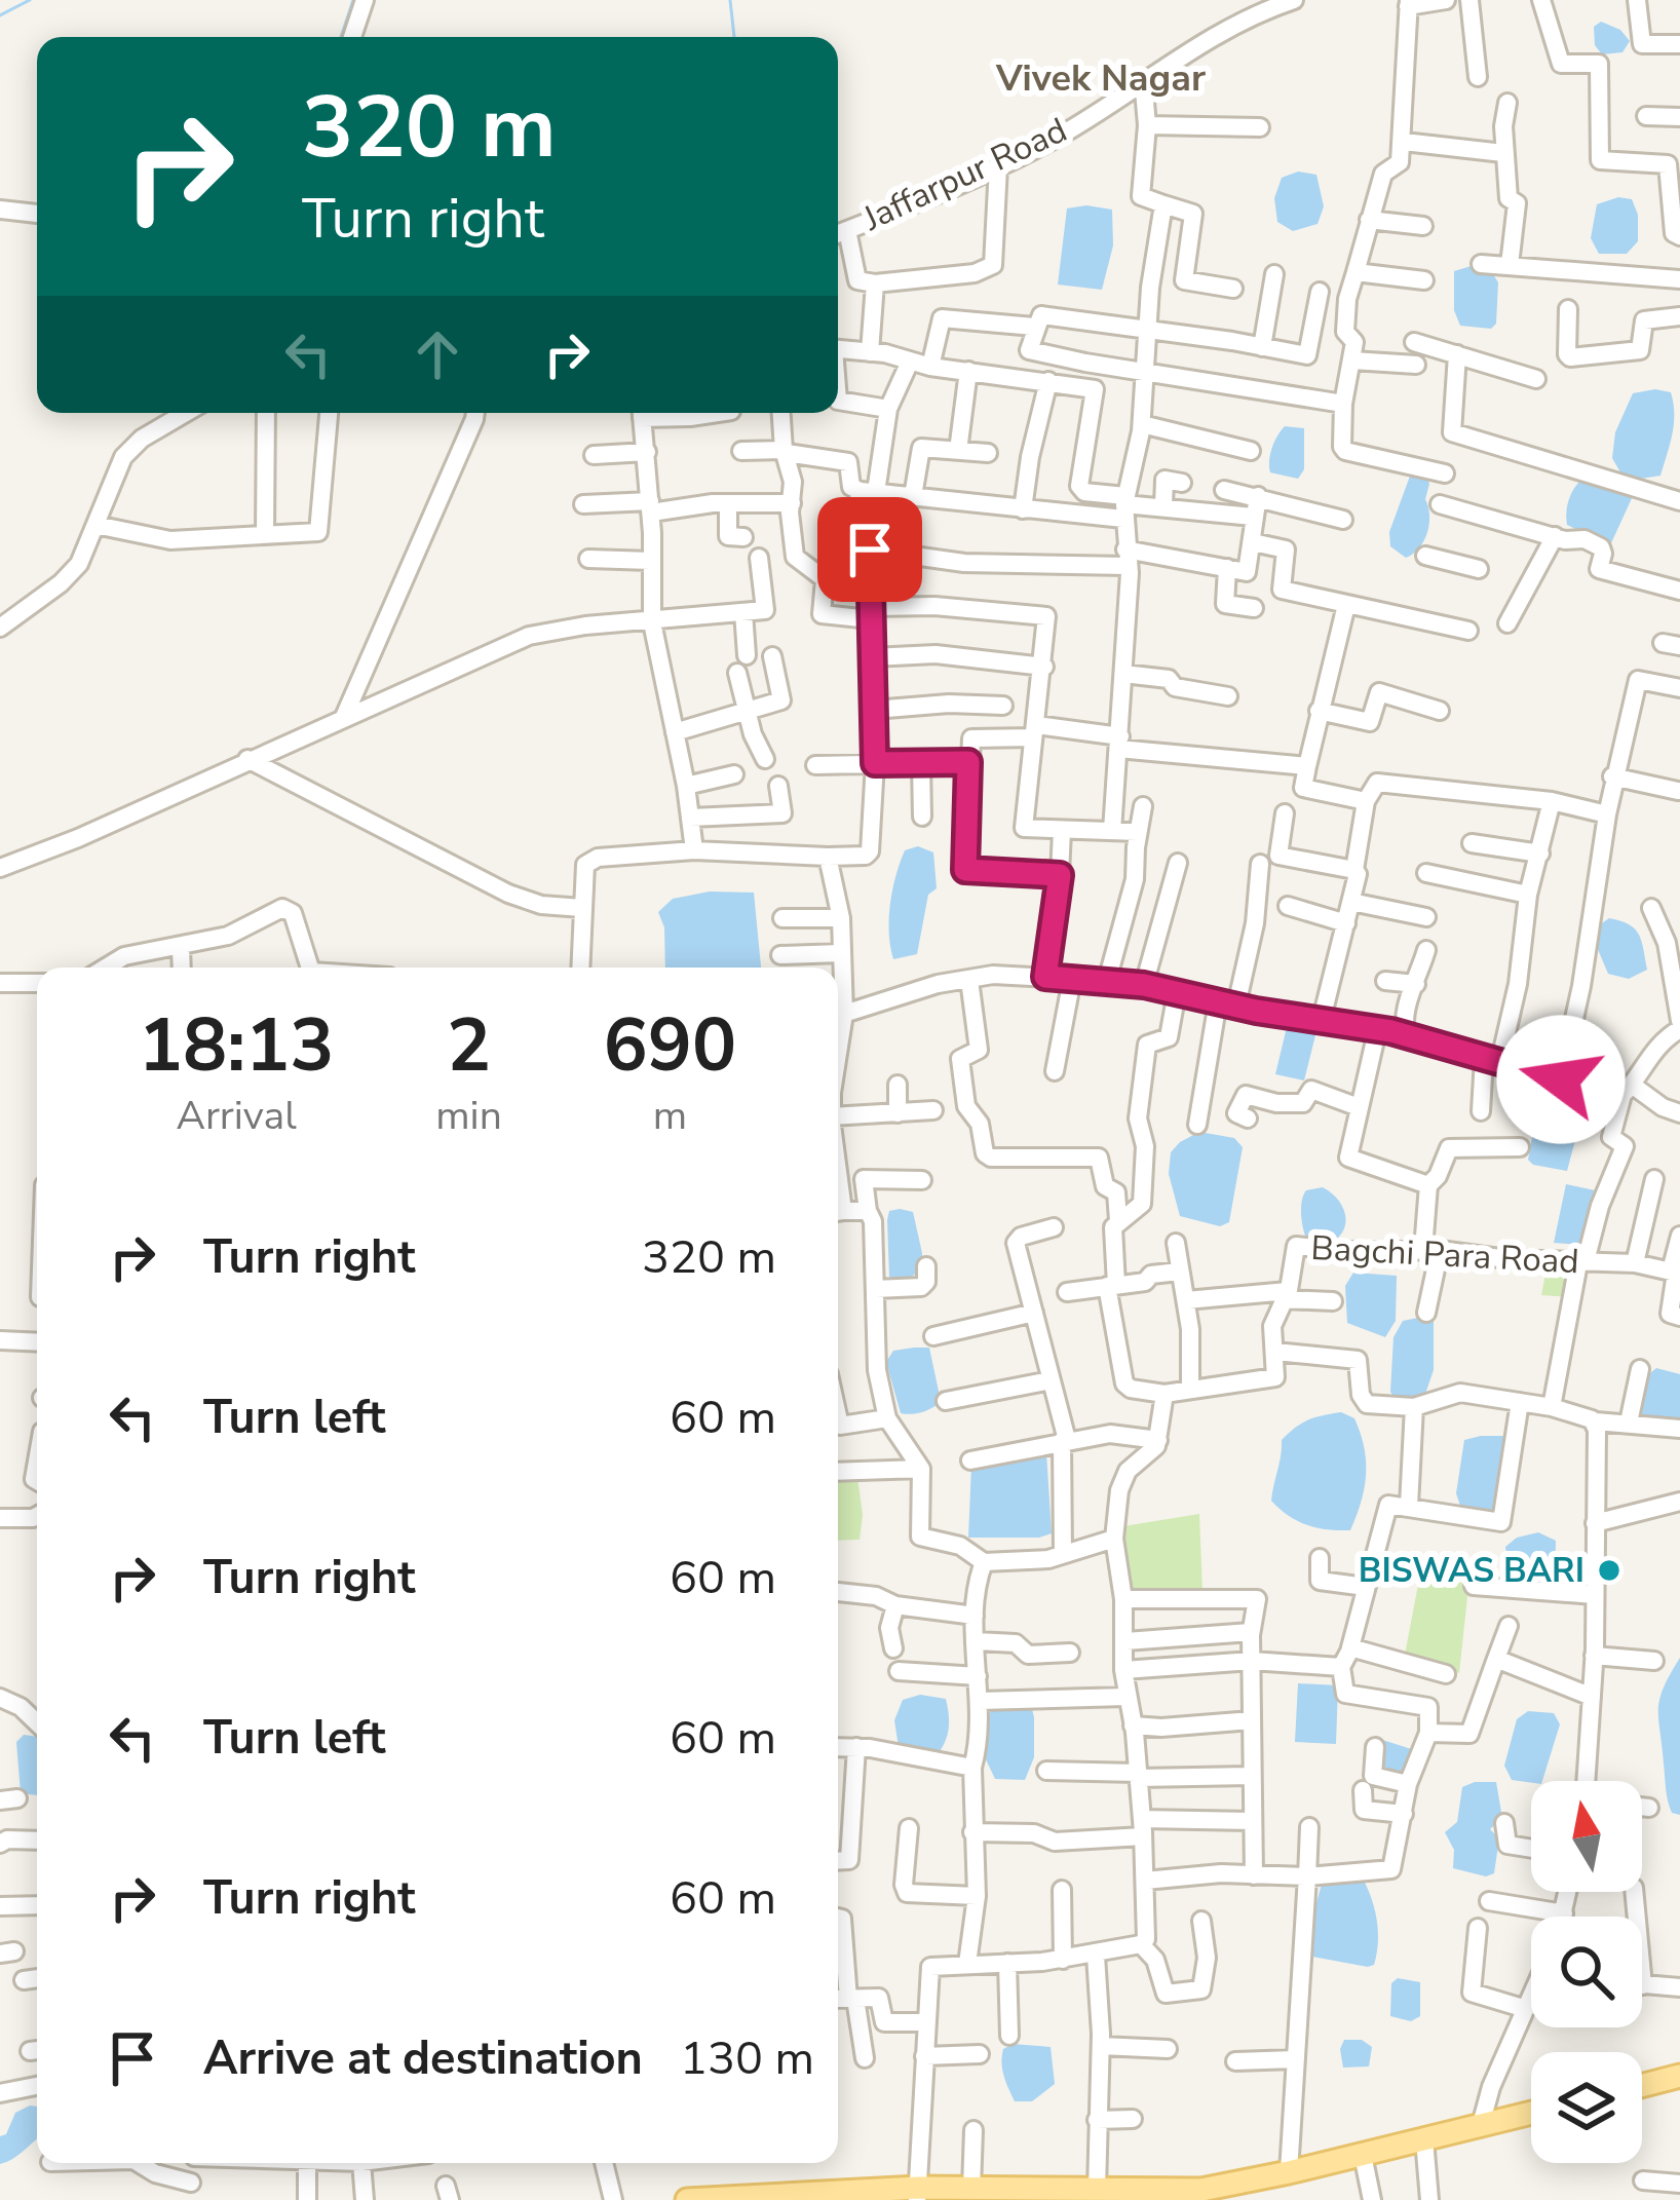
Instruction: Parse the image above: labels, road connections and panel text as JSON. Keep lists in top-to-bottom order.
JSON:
{
  "streets": {
    "street": ["Jaffarpur Road", "Bagchi Para Road"]
  },
  "districts": ["Vivek Nagar"],
  "places": ["BISWAS BARI"],
  "north": "top",
  "page": {
    "turn": ["320 m", "Turn right"],
    "eta": [
      "18:13",
      "Arrival",
      "2",
      "min",
      "690",
      "m"
    ],
    "list": [
      {
        "name": "Turn right",
        "value": "320 m"
      },
      {
        "name": "Turn left",
        "value": "60 m"
      },
      {
        "name": "Turn right",
        "value": "60 m"
      },
      {
        "name": "Turn left",
        "value": "60 m"
      },
      {
        "name": "Turn right",
        "value": "60 m"
      },
      {
        "name": "Arrive at destination",
        "value": "130 m"
      }
    ]
  }
}
